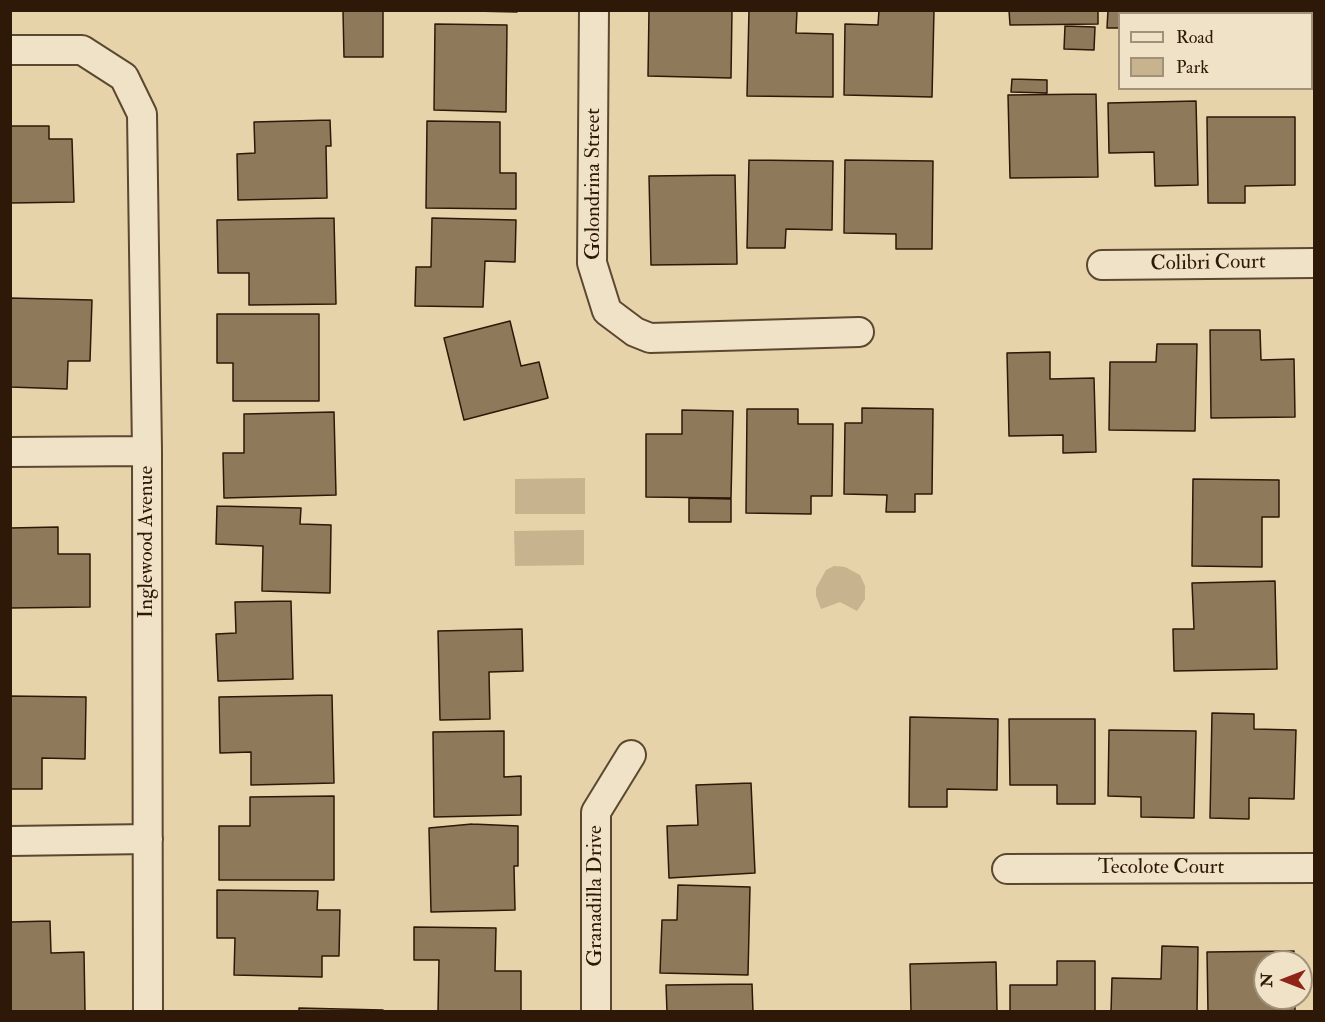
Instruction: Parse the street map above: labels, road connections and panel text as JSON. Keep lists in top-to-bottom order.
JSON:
{
  "streets": {
    "street": [
      "Golondrina Street",
      "Colibri Court",
      "Inglewood Avenue",
      "Tecolote Court",
      "Granadilla Drive"
    ]
  },
  "legend": ["Road", "Park"],
  "north": "left"
}
